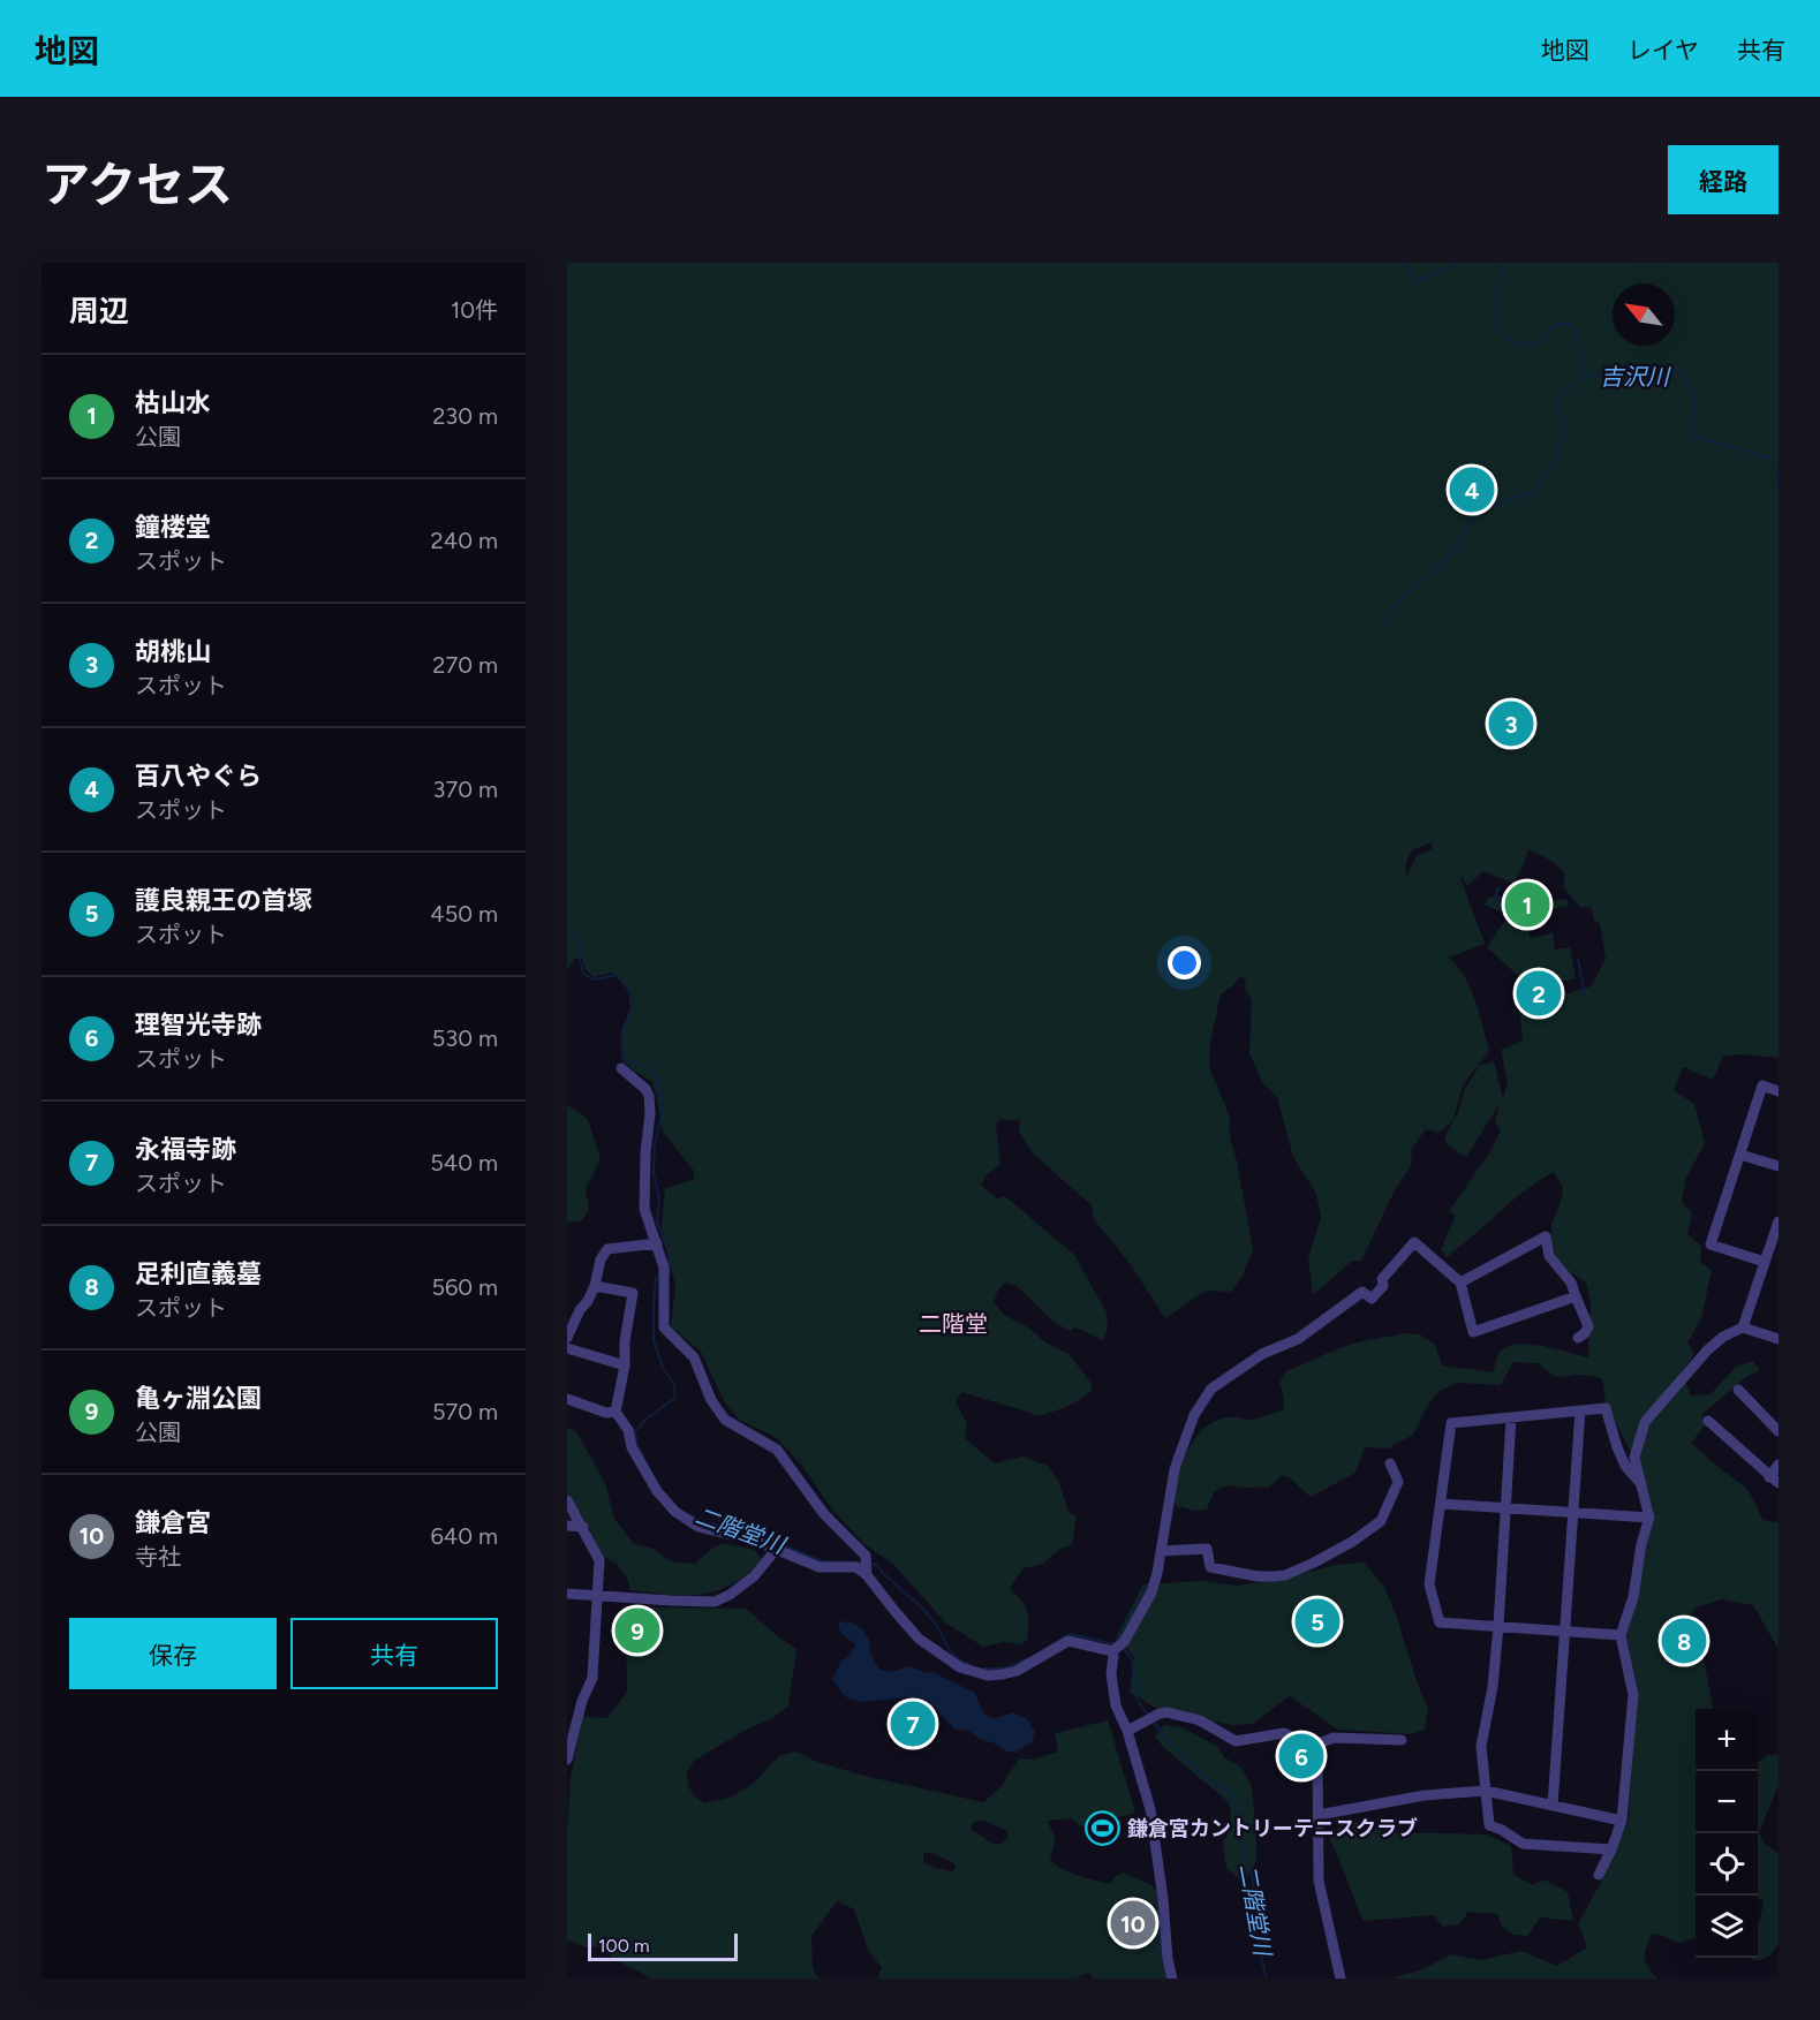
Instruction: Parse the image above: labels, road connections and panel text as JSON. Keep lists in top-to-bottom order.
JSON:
{
  "districts": ["二階堂"],
  "water": ["吉沢川", "二階堂川"],
  "places": {
    "sports": ["鎌倉宮カントリーテニスクラブ"]
  },
  "scale_bar": "100 m",
  "north": "top left",
  "page": {
    "header": "地図",
    "nav": ["地図", "レイヤ", "共有"],
    "title": "アクセス",
    "buttons": [
      "経路",
      ["保存", "共有"]
    ],
    "heading": ["周辺", "10件"],
    "list": [
      {
        "mark": "1",
        "name": "枯山水",
        "note": "公園",
        "value": "230 m"
      },
      {
        "mark": "2",
        "name": "鐘楼堂",
        "note": "スポット",
        "value": "240 m"
      },
      {
        "mark": "3",
        "name": "胡桃山",
        "note": "スポット",
        "value": "270 m"
      },
      {
        "mark": "4",
        "name": "百八やぐら",
        "note": "スポット",
        "value": "370 m"
      },
      {
        "mark": "5",
        "name": "護良親王の首塚",
        "note": "スポット",
        "value": "450 m"
      },
      {
        "mark": "6",
        "name": "理智光寺跡",
        "note": "スポット",
        "value": "530 m"
      },
      {
        "mark": "7",
        "name": "永福寺跡",
        "note": "スポット",
        "value": "540 m"
      },
      {
        "mark": "8",
        "name": "足利直義墓",
        "note": "スポット",
        "value": "560 m"
      },
      {
        "mark": "9",
        "name": "亀ヶ淵公園",
        "note": "公園",
        "value": "570 m"
      },
      {
        "mark": "10",
        "name": "鎌倉宮",
        "note": "寺社",
        "value": "640 m"
      }
    ],
    "pins": [
      "4",
      "3",
      "1",
      "2",
      "5",
      "9",
      "8",
      "7",
      "6",
      "10"
    ],
    "map_buttons": ["+", "−"],
    "scale": "100 m"
  }
}
